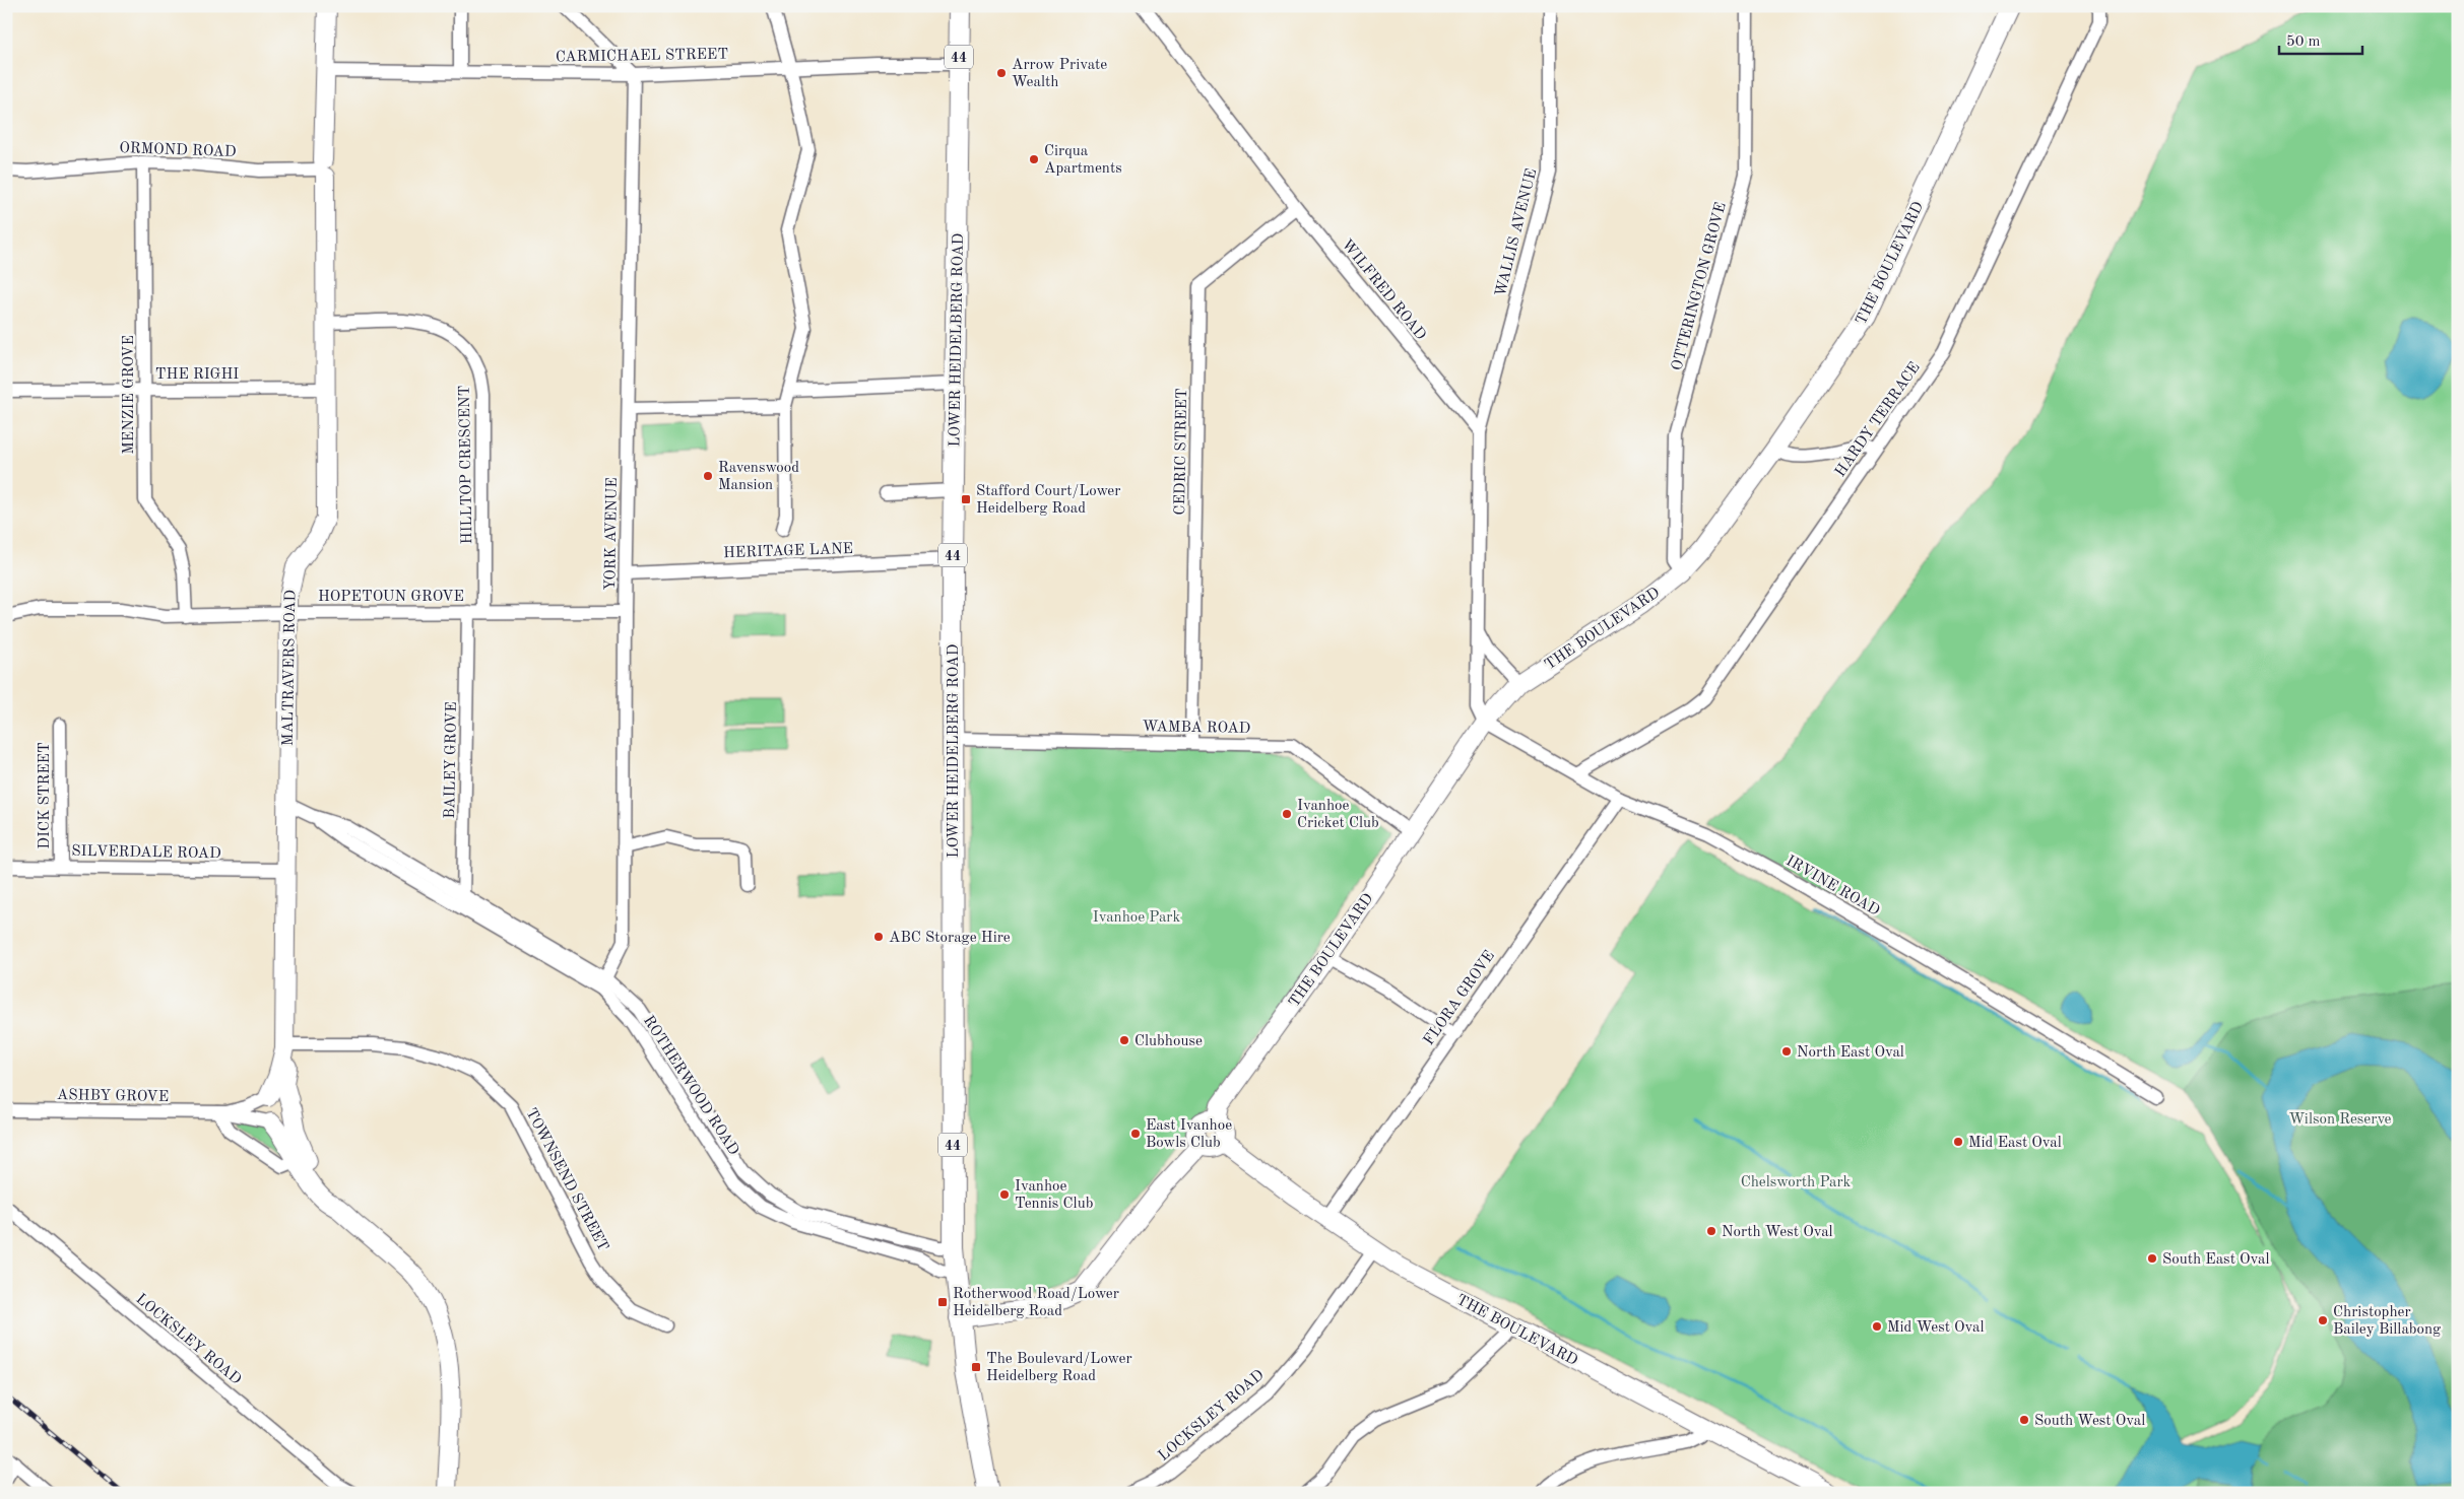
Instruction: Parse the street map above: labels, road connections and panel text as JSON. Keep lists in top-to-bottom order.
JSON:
{
  "streets": {
    "main road": ["44", "LOWER HEIDELBERG ROAD"],
    "street": [
      "CARMICHAEL STREET",
      "ORMOND ROAD",
      "WALLIS AVENUE",
      "THE BOULEVARD",
      "OTTERINGTON GROVE",
      "WILFRED ROAD",
      "THE RIGHI",
      "MENZIE GROVE",
      "HARDY TERRACE",
      "CEDRIC STREET",
      "HILLTOP CRESCENT",
      "YORK AVENUE",
      "HERITAGE LANE",
      "HOPETOUN GROVE",
      "MALTRAVERS ROAD",
      "WAMBA ROAD",
      "BAILEY GROVE",
      "DICK STREET",
      "SILVERDALE ROAD",
      "IRVINE ROAD",
      "FLORA GROVE",
      "ROTHERWOOD ROAD",
      "ASHBY GROVE",
      "TOWNSEND STREET",
      "LOCKSLEY ROAD"
    ]
  },
  "crossings": [
    ["CARMICHAEL STREET", "LOWER HEIDELBERG ROAD"],
    ["CARMICHAEL STREET", "YORK AVENUE"],
    ["CARMICHAEL STREET", "MALTRAVERS ROAD"],
    ["ORMOND ROAD", "MENZIE GROVE"],
    ["ORMOND ROAD", "MALTRAVERS ROAD"],
    ["WALLIS AVENUE", "WILFRED ROAD"],
    ["THE BOULEVARD", "OTTERINGTON GROVE"],
    ["THE BOULEVARD", "WAMBA ROAD"],
    ["THE BOULEVARD", "IRVINE ROAD"],
    ["THE BOULEVARD", "FLORA GROVE"],
    ["THE BOULEVARD", "LOCKSLEY ROAD"],
    ["WILFRED ROAD", "CEDRIC STREET"],
    ["LOWER HEIDELBERG ROAD", "HERITAGE LANE"],
    ["LOWER HEIDELBERG ROAD", "WAMBA ROAD"],
    ["LOWER HEIDELBERG ROAD", "ROTHERWOOD ROAD"],
    ["THE RIGHI", "MENZIE GROVE"],
    ["THE RIGHI", "MALTRAVERS ROAD"],
    ["MENZIE GROVE", "HOPETOUN GROVE"],
    ["HARDY TERRACE", "IRVINE ROAD"],
    ["CEDRIC STREET", "WAMBA ROAD"],
    ["HILLTOP CRESCENT", "HOPETOUN GROVE"],
    ["HILLTOP CRESCENT", "MALTRAVERS ROAD"],
    ["YORK AVENUE", "HERITAGE LANE"],
    ["YORK AVENUE", "HOPETOUN GROVE"],
    ["YORK AVENUE", "ROTHERWOOD ROAD"],
    ["HOPETOUN GROVE", "MALTRAVERS ROAD"],
    ["HOPETOUN GROVE", "BAILEY GROVE"],
    ["MALTRAVERS ROAD", "SILVERDALE ROAD"],
    ["MALTRAVERS ROAD", "ROTHERWOOD ROAD"],
    ["MALTRAVERS ROAD", "ASHBY GROVE"],
    ["MALTRAVERS ROAD", "TOWNSEND STREET"],
    ["BAILEY GROVE", "ROTHERWOOD ROAD"],
    ["DICK STREET", "SILVERDALE ROAD"],
    ["IRVINE ROAD", "FLORA GROVE"]
  ],
  "parks": ["Ivanhoe Park", "Wilson Reserve", "Chelsworth Park"],
  "places": {
    "other": [
      "Arrow Private Wealth",
      "Cirqua Apartments",
      "Ravenswood Mansion",
      "Ivanhoe Cricket Club",
      "ABC Storage Hire",
      "Clubhouse",
      "North East Oval",
      "East Ivanhoe Bowls Club",
      "Mid East Oval",
      "Ivanhoe Tennis Club",
      "North West Oval",
      "South East Oval",
      "Christopher Bailey Billabong",
      "Mid West Oval",
      "South West Oval"
    ],
    "transit": ["Stafford Court/Lower Heidelberg Road", "Rotherwood Road/Lower Heidelberg Road", "The Boulevard/Lower Heidelberg Road"]
  },
  "scale_bar": "50 m"
}
